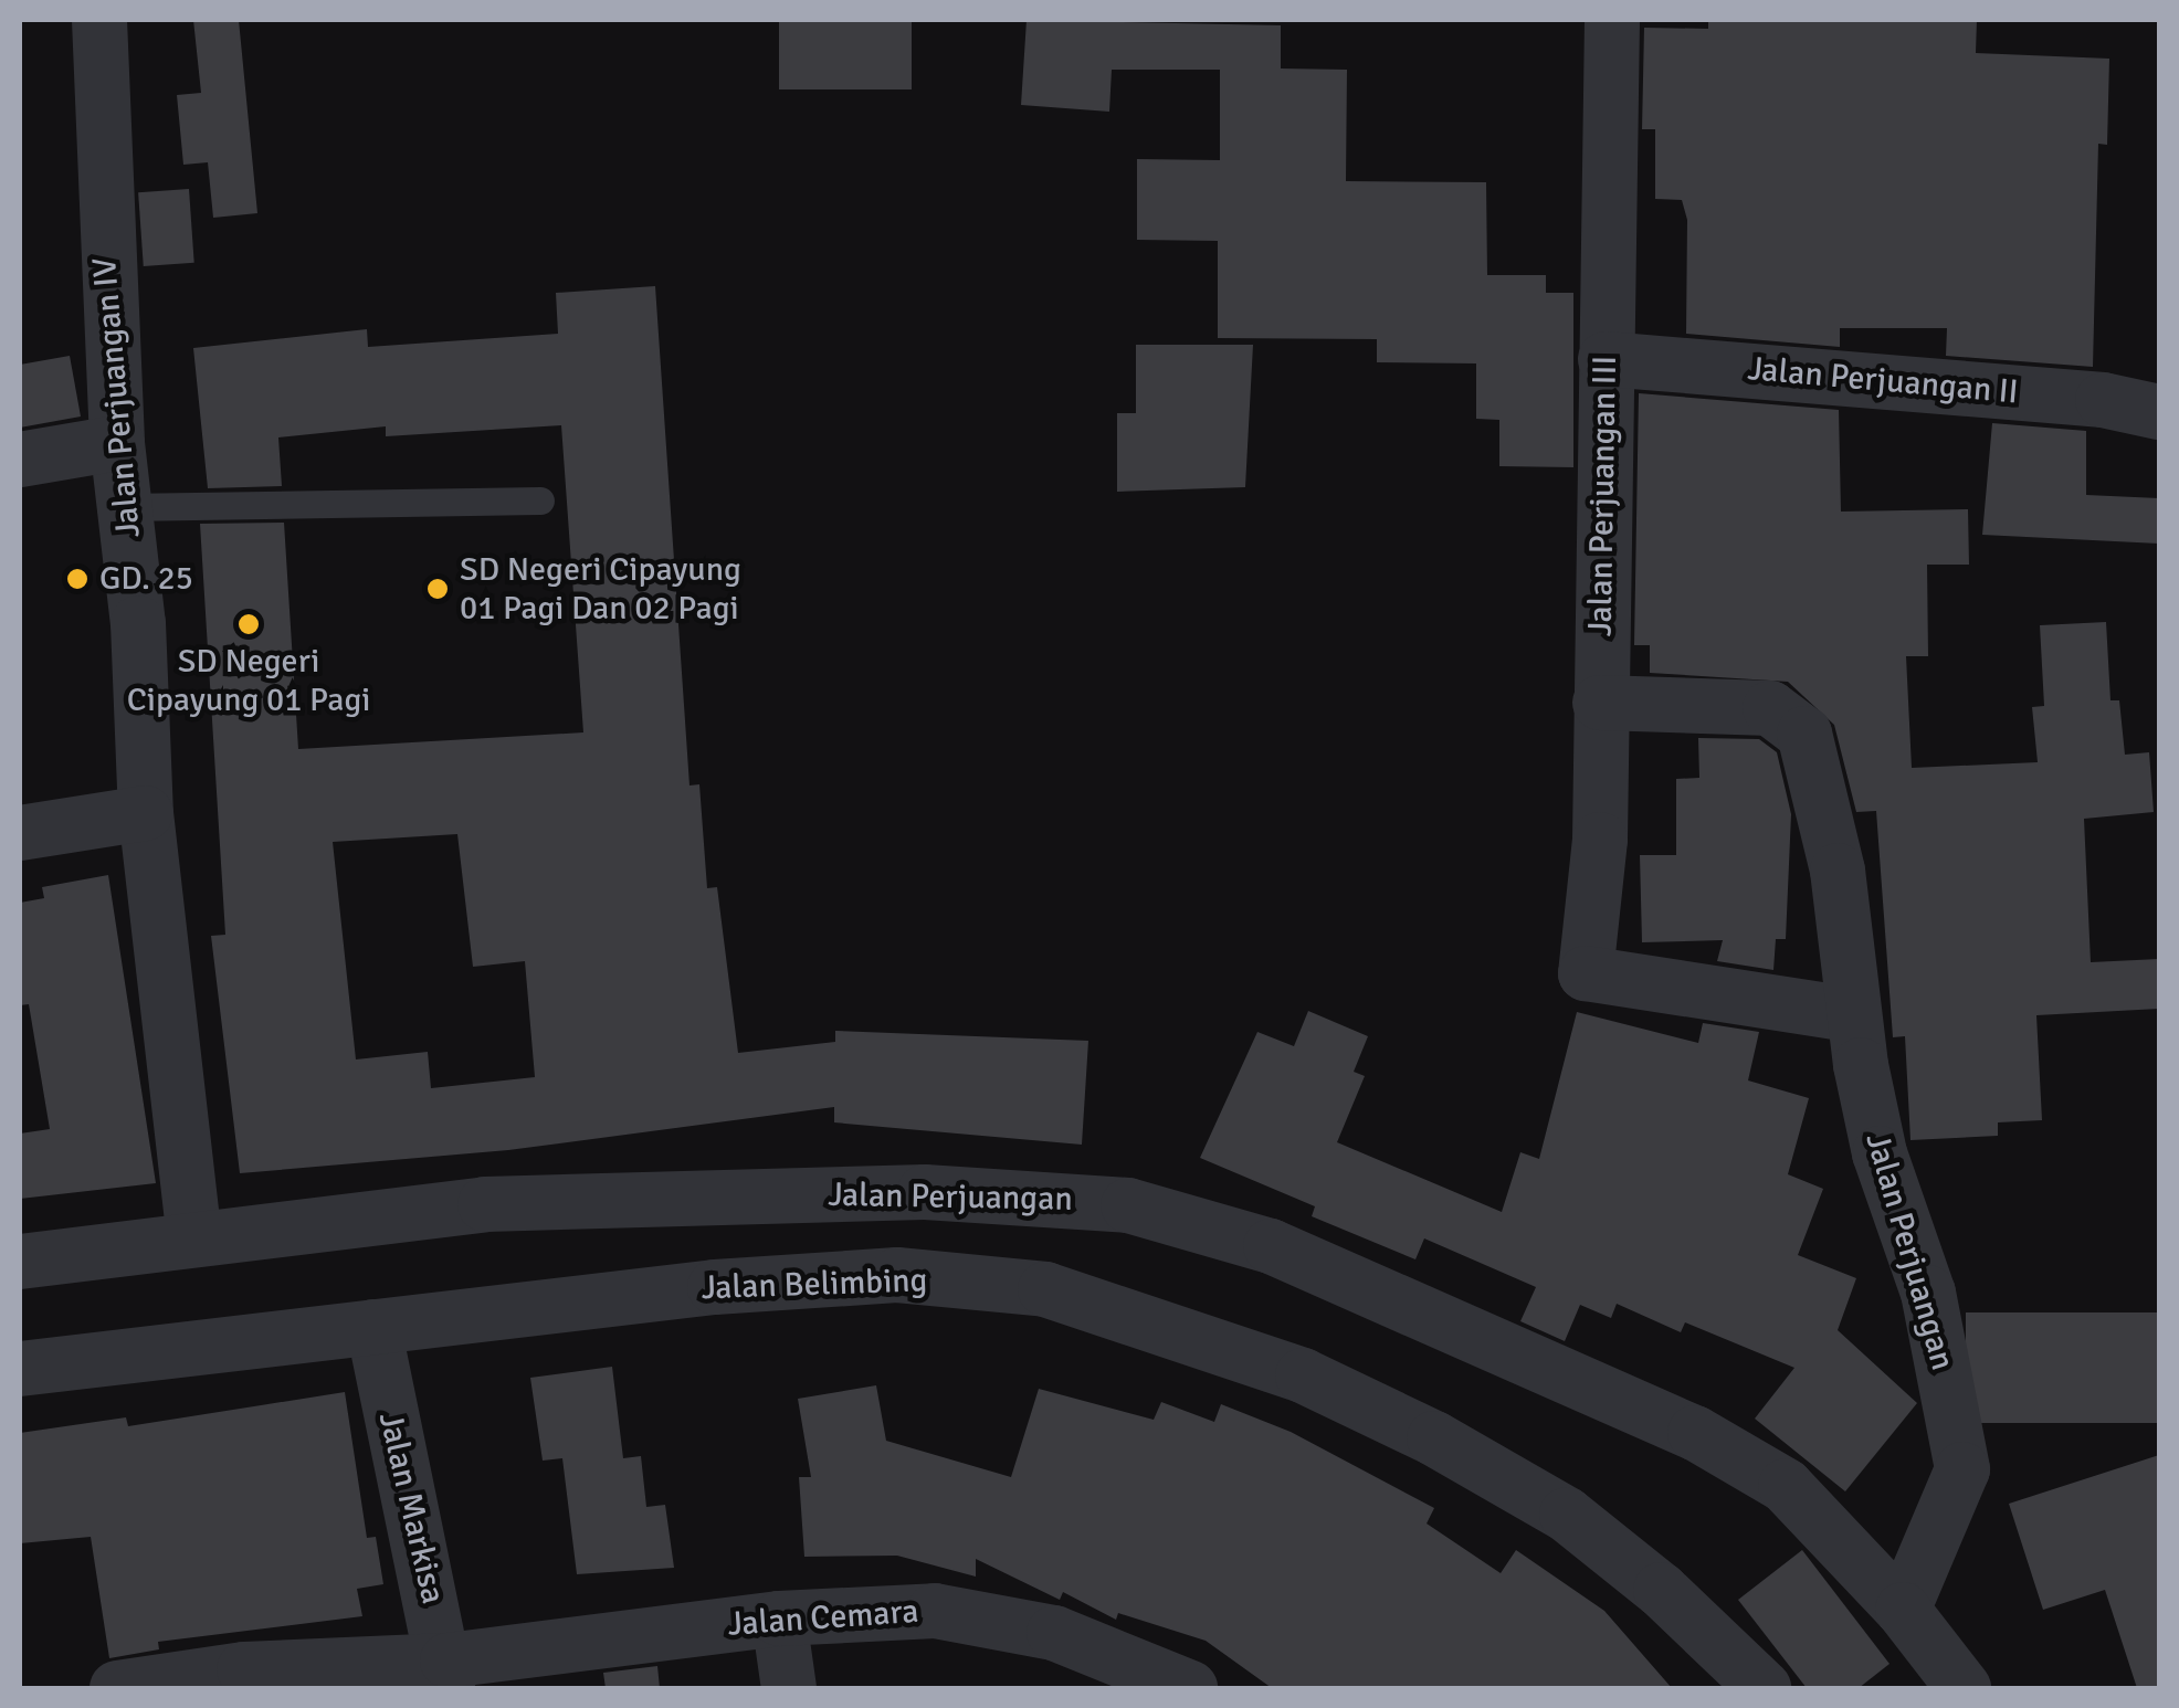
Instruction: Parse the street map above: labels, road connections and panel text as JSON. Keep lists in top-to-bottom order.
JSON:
{
  "streets": {
    "street": [
      "Jalan Perjuangan II",
      "Jalan Perjuangan IV",
      "Jalan Perjuangan III",
      "Jalan Perjuangan",
      "Jalan Belimbing",
      "Jalan Markisa",
      "Jalan Cemara"
    ]
  },
  "crossings": [
    ["Jalan Perjuangan II", "Jalan Perjuangan III"],
    ["Jalan Perjuangan IV", "Jalan Perjuangan"],
    ["Jalan Perjuangan III", "Jalan Perjuangan"],
    ["Jalan Belimbing", "Jalan Markisa"],
    ["Jalan Markisa", "Jalan Cemara"]
  ],
  "places": ["GD. 25", "SD Negeri Cipayung 01 Pagi Dan 02 Pagi", "SD Negeri Cipayung 01 Pagi"]
}
